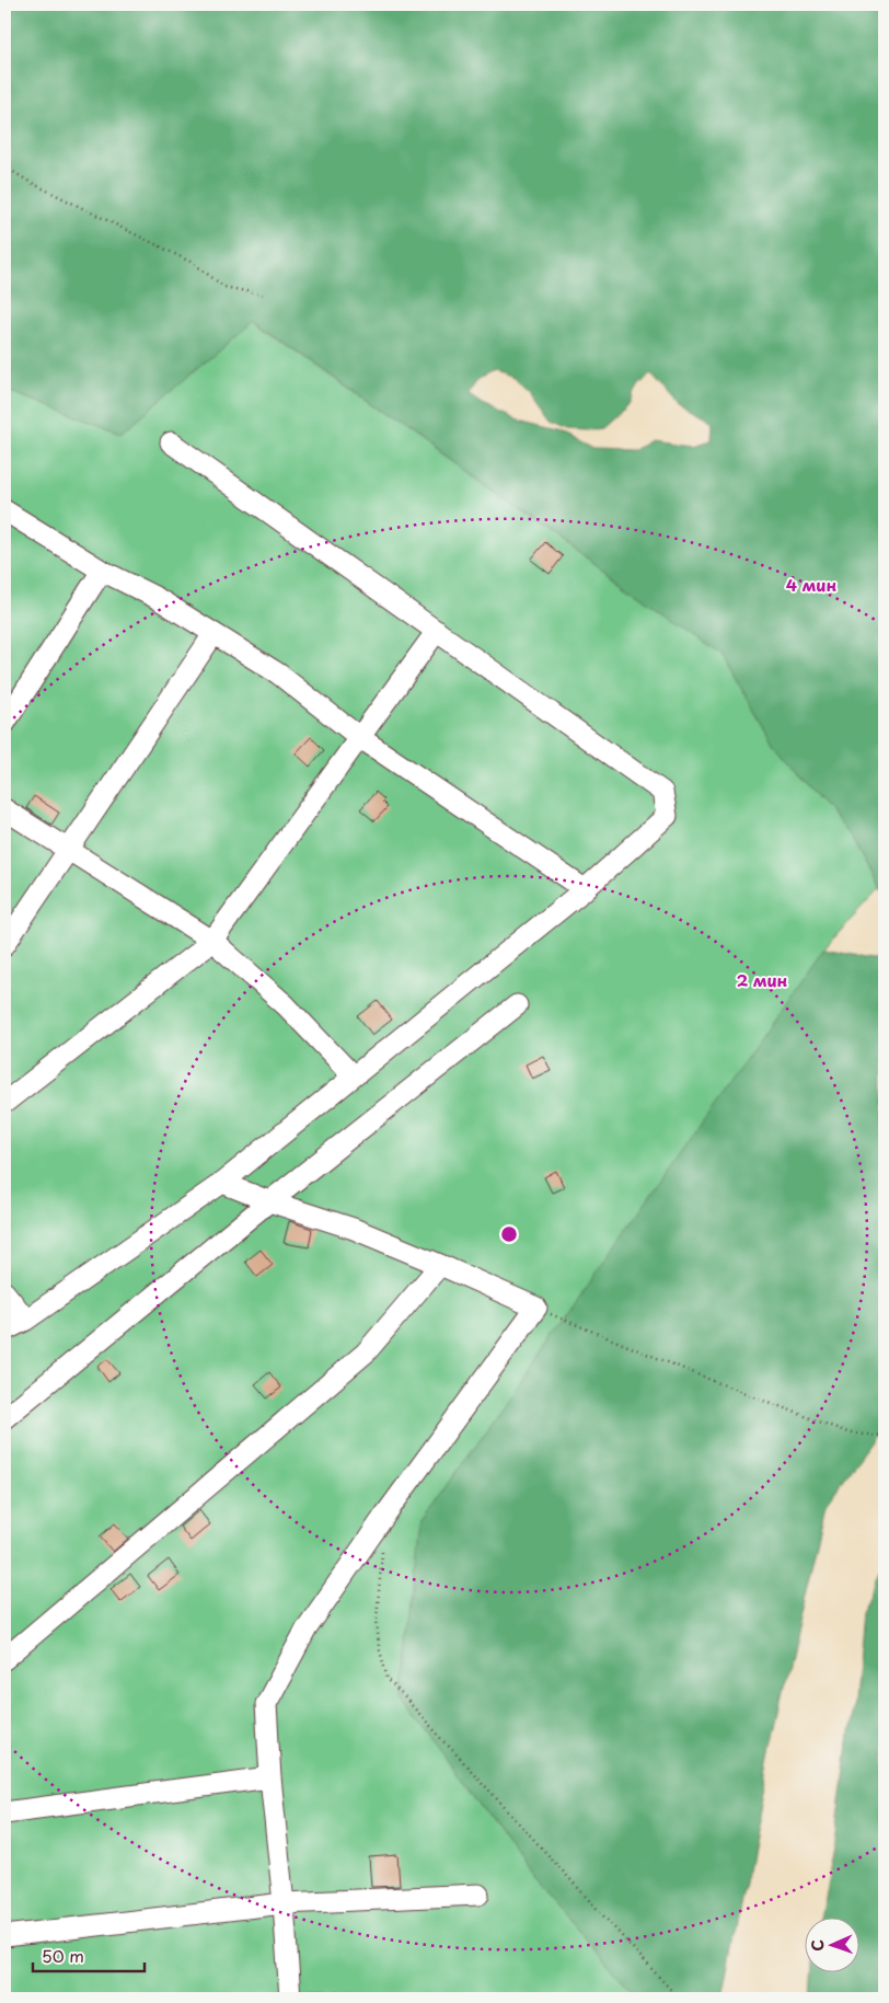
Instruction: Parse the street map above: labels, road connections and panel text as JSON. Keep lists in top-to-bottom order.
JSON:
{
  "scale_bar": "50 m",
  "north": "left",
  "rings": ["4 мин", "2 мин"]
}
